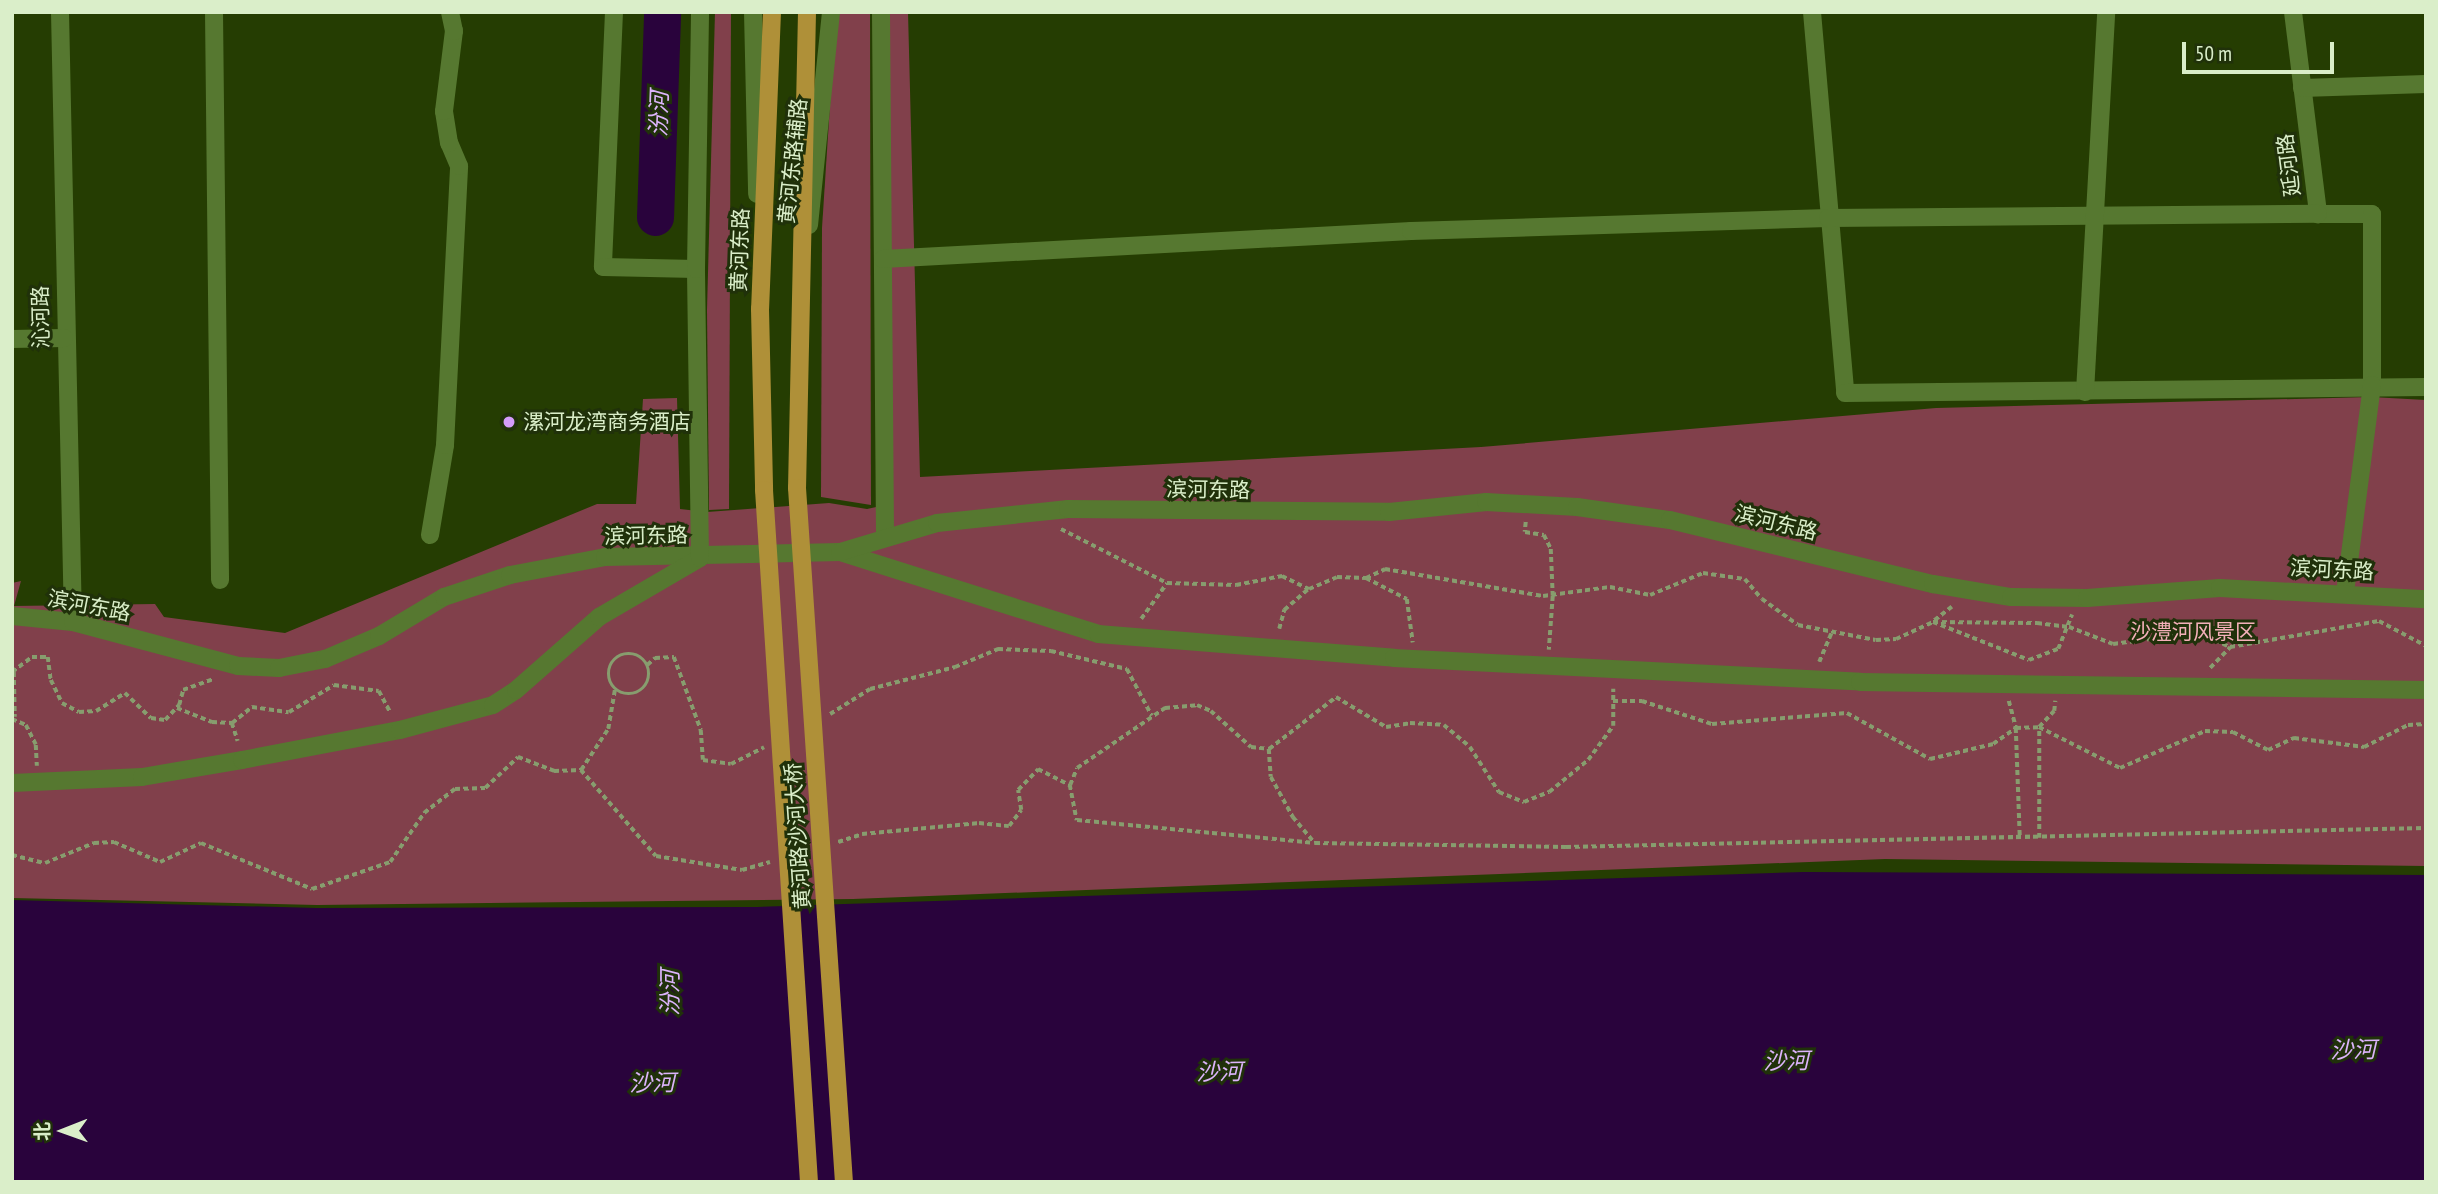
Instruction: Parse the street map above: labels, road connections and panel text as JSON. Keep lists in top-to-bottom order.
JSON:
{
  "streets": {
    "main road": ["黄河东路", "黄河路沙河大桥"],
    "street": [
      "黄河东路辅路",
      "延河路",
      "沁河路",
      "滨河东路"
    ]
  },
  "crossings": [
    ["黄河东路辅路", "黄河东路"],
    ["黄河东路辅路", "黄河路沙河大桥"],
    ["黄河东路", "黄河路沙河大桥"],
    ["沁河路", "滨河东路"]
  ],
  "water": ["汾河", "沙河"],
  "parks": ["沙澧河风景区"],
  "places": ["漯河龙湾商务酒店"],
  "scale_bar": "50 m",
  "north": "left"
}
